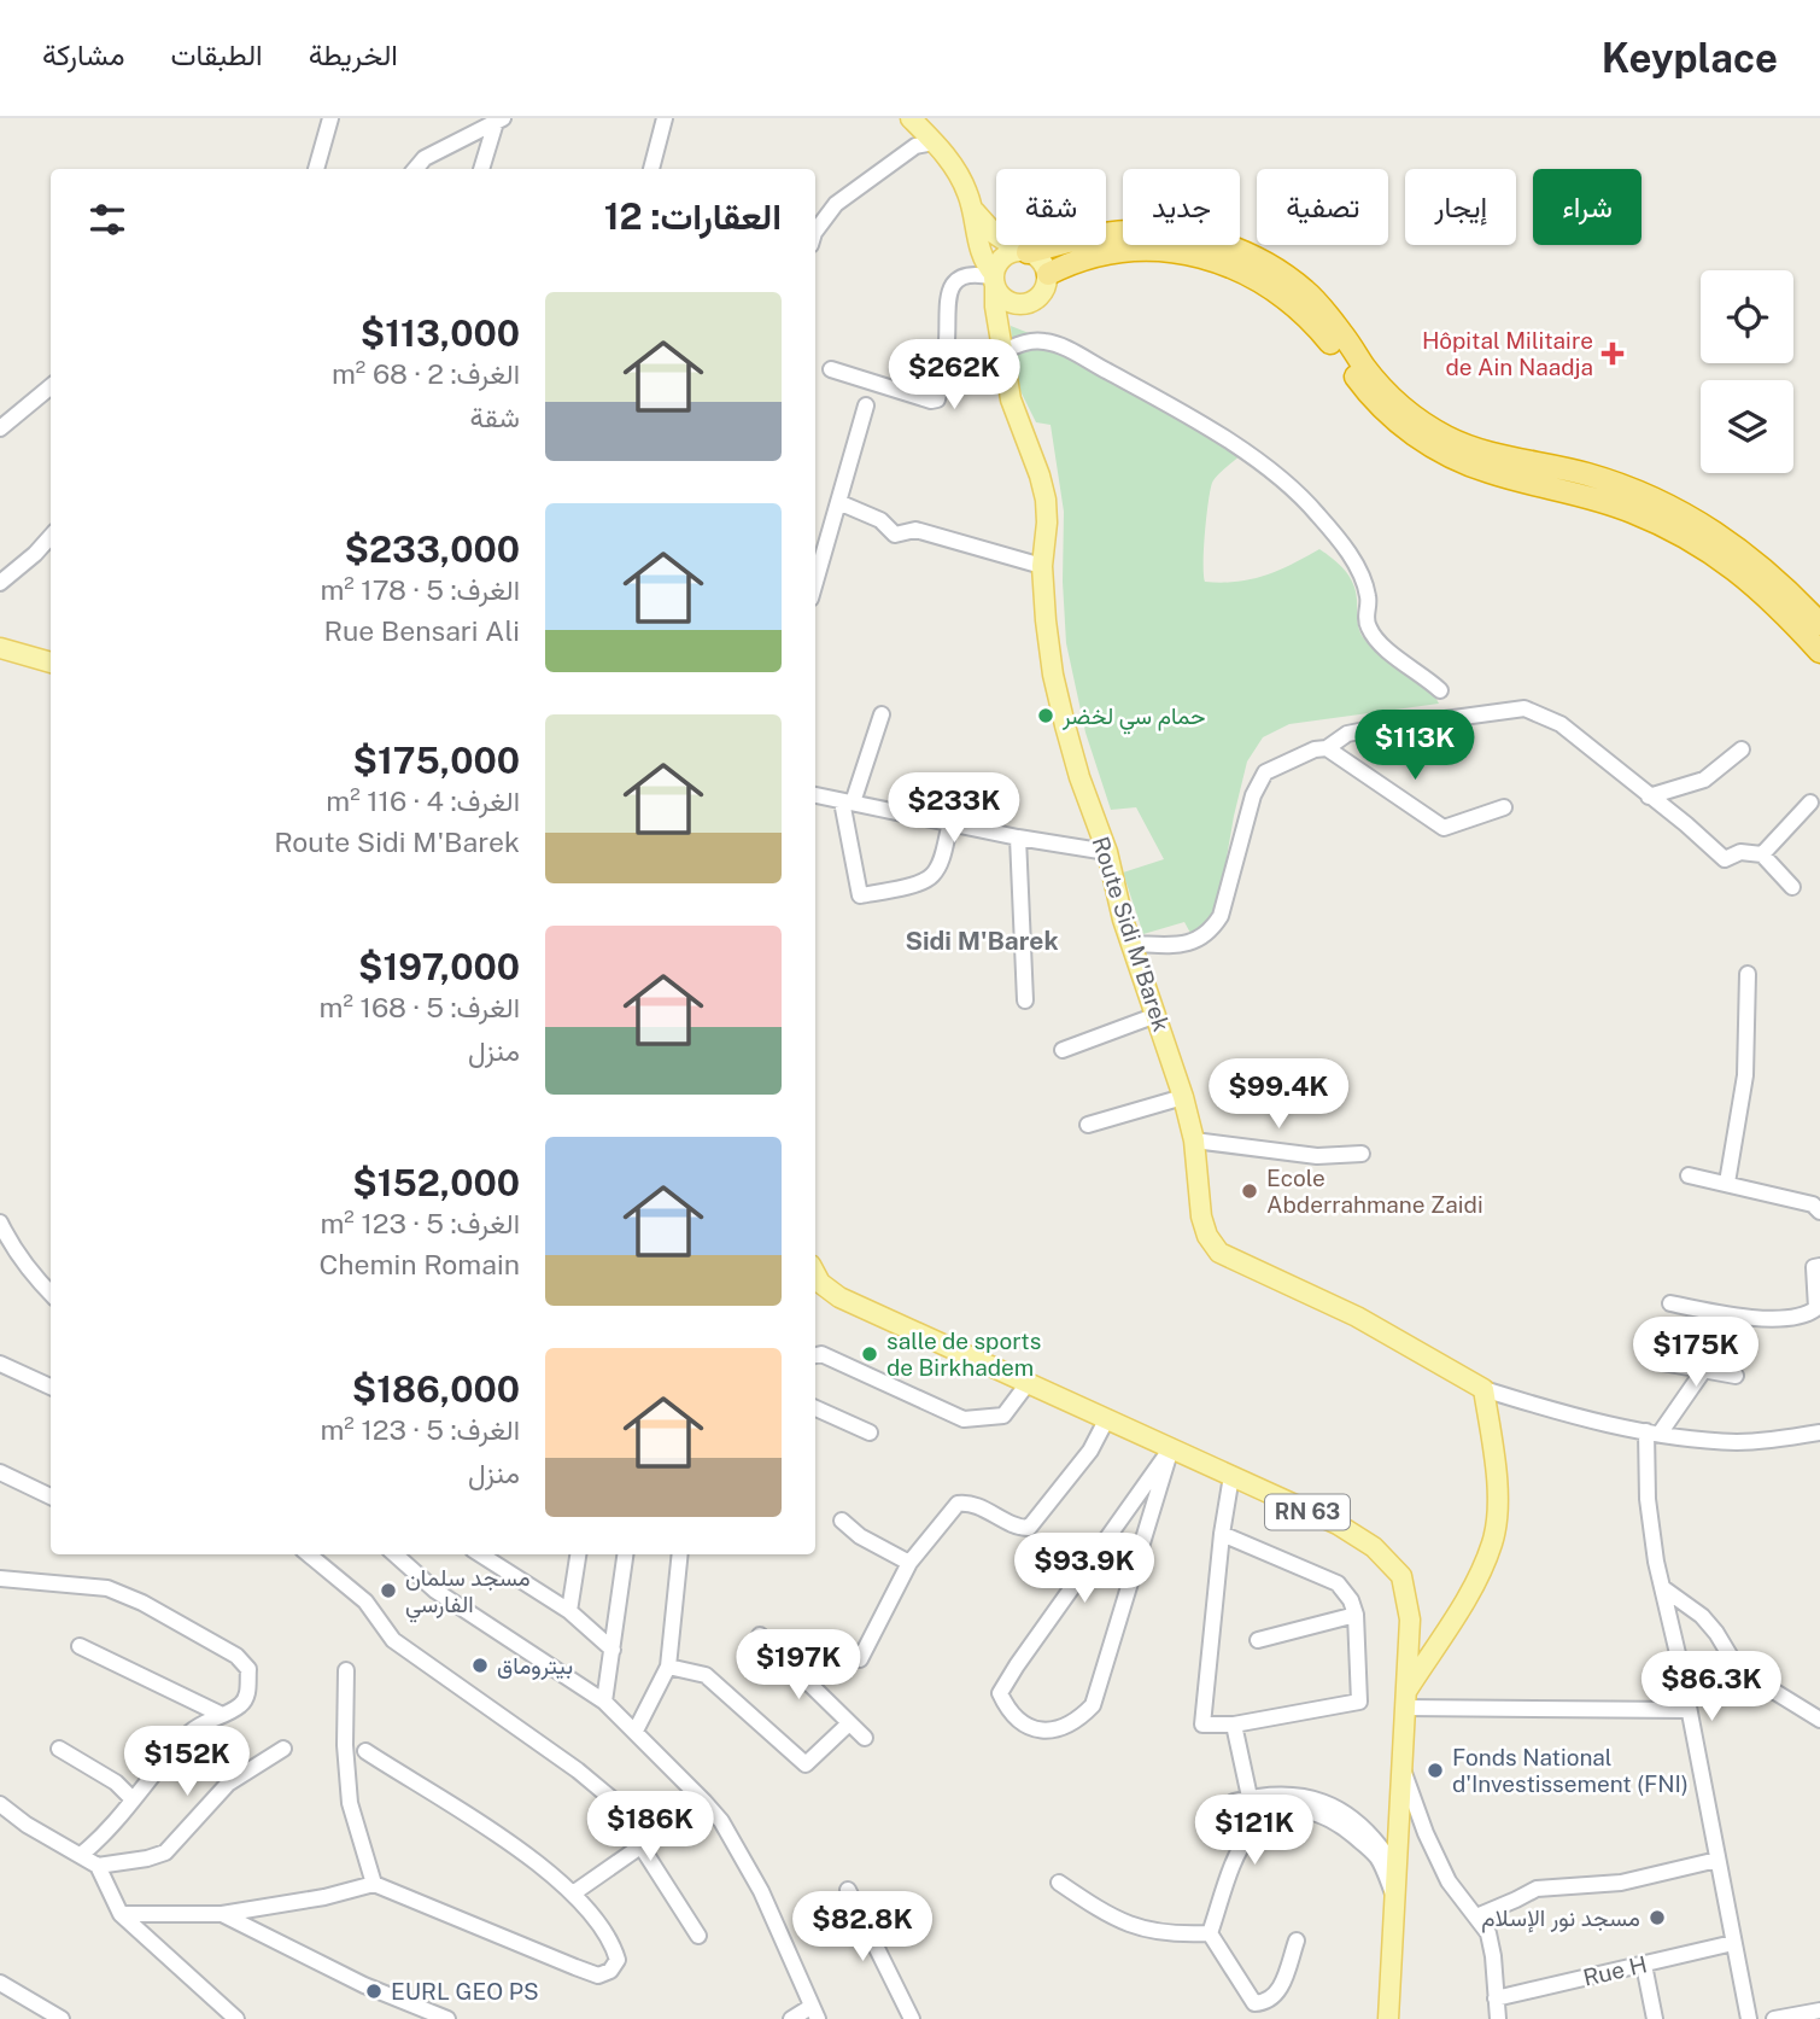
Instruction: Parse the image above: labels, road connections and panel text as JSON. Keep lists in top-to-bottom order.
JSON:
{
  "streets": {
    "main road": ["Route Sidi M'Barek", "RN 63"],
    "street": ["Rue H"]
  },
  "districts": ["Sidi M'Barek"],
  "places": {
    "health": ["Hôpital Militaire de Ain Naadja"],
    "other": [
      "حمام سي لخضر",
      "Ecole Abderrahmane Zaidi",
      "salle de sports de Birkhadem",
      "مسجد سلمان الفارسي",
      "بيتروماق",
      "Fonds National d'Investissement (FNI)",
      "مسجد نور الإسلام",
      "EURL GEO PS"
    ]
  },
  "page": {
    "header": "Keyplace",
    "nav": ["الخريطة", "الطبقات", "مشاركة"],
    "chip": [
      "شراء",
      "إيجار",
      "تصفية",
      "جديد",
      "شقة"
    ],
    "heading": "العقارات: 12",
    "list": [
      {
        "name": "$113,000",
        "note": "الغرف: 2 · 68 m² · شقة"
      },
      {
        "name": "$233,000",
        "note": "الغرف: 5 · 178 m² · Rue Bensari Ali"
      },
      {
        "name": "$175,000",
        "note": "الغرف: 4 · 116 m² · Route Sidi M'Barek"
      },
      {
        "name": "$197,000",
        "note": "الغرف: 5 · 168 m² · منزل"
      },
      {
        "name": "$152,000",
        "note": "الغرف: 5 · 123 m² · Chemin Romain"
      },
      {
        "name": "$186,000",
        "note": "الغرف: 5 · 123 m² · منزل"
      }
    ],
    "price": [
      "$262K",
      "$113K",
      "$233K",
      "$99.4K",
      "$175K",
      "$93.9K",
      "$197K",
      "$86.3K",
      "$152K",
      "$186K",
      "$121K",
      "$82.8K"
    ]
  }
}
